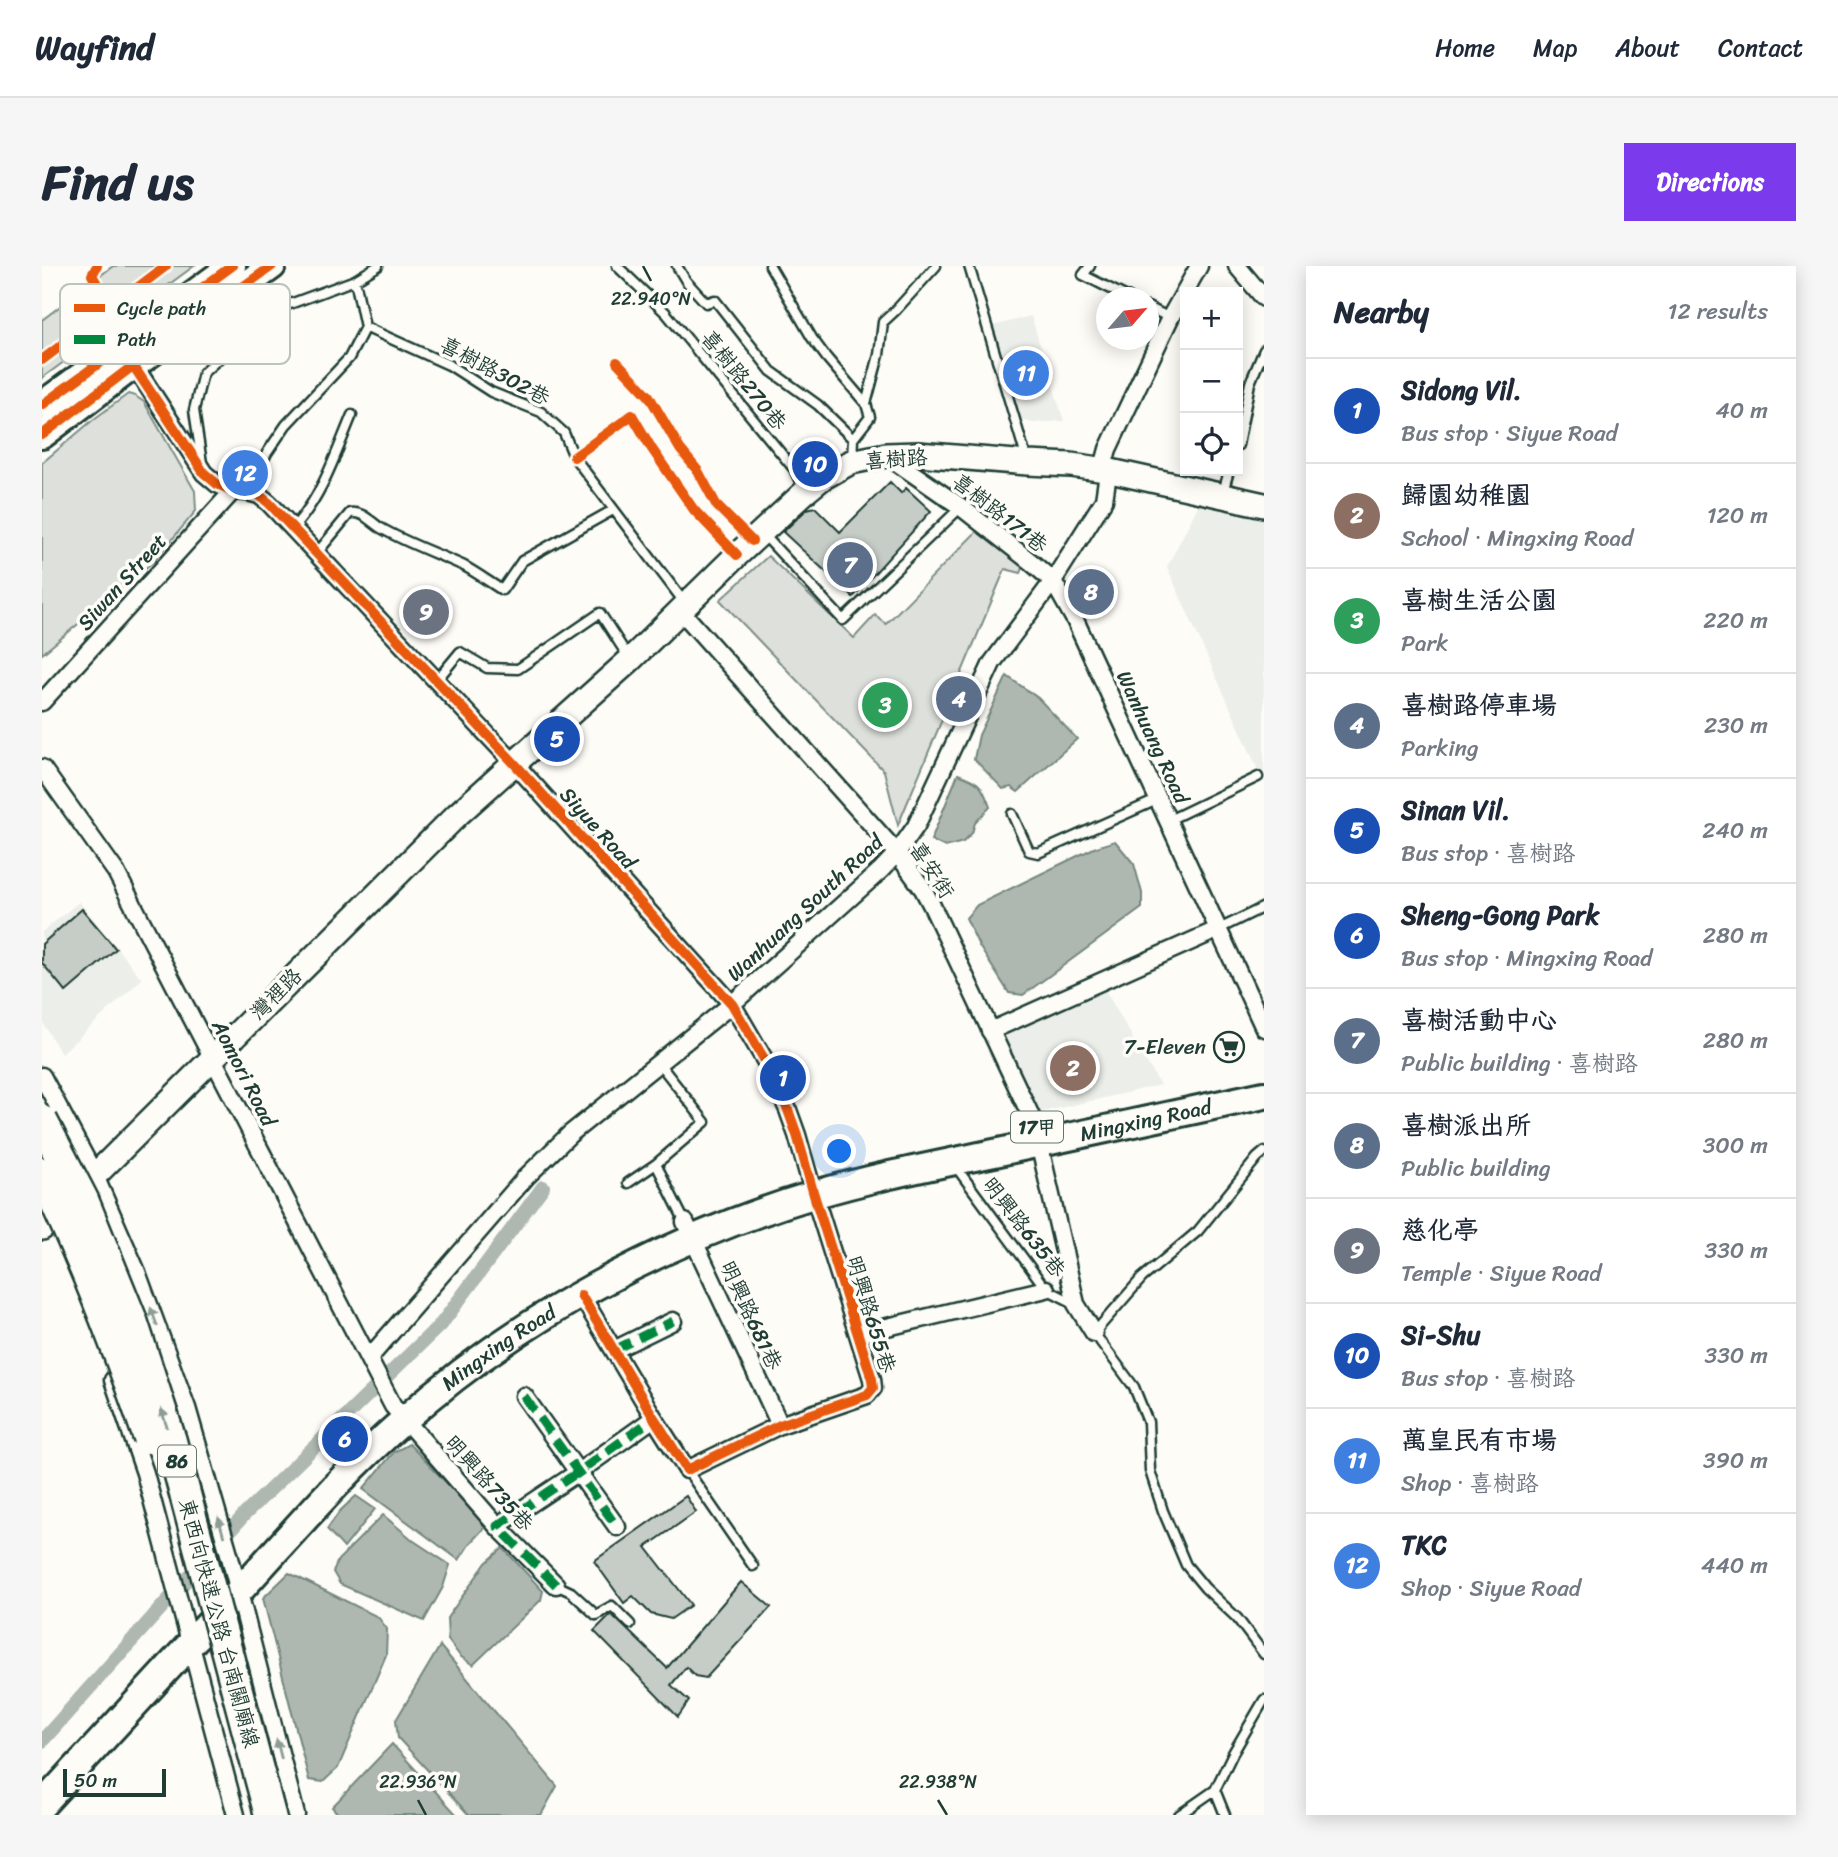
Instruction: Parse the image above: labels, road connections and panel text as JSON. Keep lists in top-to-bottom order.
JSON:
{
  "streets": {
    "highway": ["86", "東西向快速公路 台南關廟線"],
    "main road": ["Mingxing Road", "17甲"],
    "street": [
      "喜樹路",
      "喜樹路171巷",
      "Siwan Street",
      "Wanhuang Road",
      "Siyue Road",
      "喜安街",
      "Wanhuang South Road",
      "灣裡路",
      "Aomori Road",
      "明興路655巷",
      "明興路681巷",
      "明興路735巷"
    ],
    "lane": ["喜樹路302巷", "喜樹路270巷", "明興路635巷"]
  },
  "crossings": [
    ["喜樹路302巷", "喜樹路"],
    ["喜樹路302巷", "喜安街"],
    ["喜樹路270巷", "喜樹路"],
    ["喜樹路", "喜樹路171巷"],
    ["喜樹路", "Siyue Road"],
    ["喜樹路", "喜安街"],
    ["喜樹路", "灣裡路"],
    ["喜樹路171巷", "Wanhuang Road"],
    ["喜樹路171巷", "Wanhuang South Road"],
    ["Siwan Street", "Siyue Road"],
    ["Wanhuang Road", "Wanhuang South Road"],
    ["Siyue Road", "Wanhuang South Road"],
    ["Siyue Road", "灣裡路"],
    ["Siyue Road", "Mingxing Road"],
    ["Siyue Road", "明興路655巷"],
    ["喜安街", "Wanhuang South Road"],
    ["喜安街", "Mingxing Road"],
    ["喜安街", "明興路635巷"],
    ["Wanhuang South Road", "Aomori Road"],
    ["灣裡路", "Aomori Road"],
    ["Aomori Road", "Mingxing Road"],
    ["Aomori Road", "明興路735巷"],
    ["Mingxing Road", "明興路635巷"],
    ["Mingxing Road", "明興路655巷"],
    ["Mingxing Road", "明興路681巷"],
    ["Mingxing Road", "明興路735巷"],
    ["明興路655巷", "明興路681巷"]
  ],
  "places": {
    "supermarket": ["7-Eleven"]
  },
  "legend": ["Cycle path", "Path"],
  "scale_bar": "50 m",
  "north": "top right",
  "page": {
    "header": "Wayfind",
    "nav": [
      "Home",
      "Map",
      "About",
      "Contact"
    ],
    "title": "Find us",
    "buttons": "Directions",
    "heading": ["Nearby", "12 results"],
    "map_buttons": ["+", "−"],
    "pins": [
      "11",
      "10",
      "12",
      "7",
      "8",
      "9",
      "4",
      "3",
      "5",
      "2",
      "1",
      "6"
    ],
    "list": [
      {
        "mark": "1",
        "name": "Sidong Vil.",
        "note": "Bus stop · Siyue Road",
        "value": "40 m"
      },
      {
        "mark": "2",
        "name": "歸園幼稚園",
        "note": "School · Mingxing Road",
        "value": "120 m"
      },
      {
        "mark": "3",
        "name": "喜樹生活公園",
        "note": "Park",
        "value": "220 m"
      },
      {
        "mark": "4",
        "name": "喜樹路停車場",
        "note": "Parking",
        "value": "230 m"
      },
      {
        "mark": "5",
        "name": "Sinan Vil.",
        "note": "Bus stop · 喜樹路",
        "value": "240 m"
      },
      {
        "mark": "6",
        "name": "Sheng-Gong Park",
        "note": "Bus stop · Mingxing Road",
        "value": "280 m"
      },
      {
        "mark": "7",
        "name": "喜樹活動中心",
        "note": "Public building · 喜樹路",
        "value": "280 m"
      },
      {
        "mark": "8",
        "name": "喜樹派出所",
        "note": "Public building",
        "value": "300 m"
      },
      {
        "mark": "9",
        "name": "慈化亭",
        "note": "Temple · Siyue Road",
        "value": "330 m"
      },
      {
        "mark": "10",
        "name": "Si-Shu",
        "note": "Bus stop · 喜樹路",
        "value": "330 m"
      },
      {
        "mark": "11",
        "name": "萬皇民有市場",
        "note": "Shop · 喜樹路",
        "value": "390 m"
      },
      {
        "mark": "12",
        "name": "TKC",
        "note": "Shop · Siyue Road",
        "value": "440 m"
      }
    ],
    "scale": "50 m"
  },
  "coordinates": ["22.940°N", "22.936°N", "22.938°N"]
}
